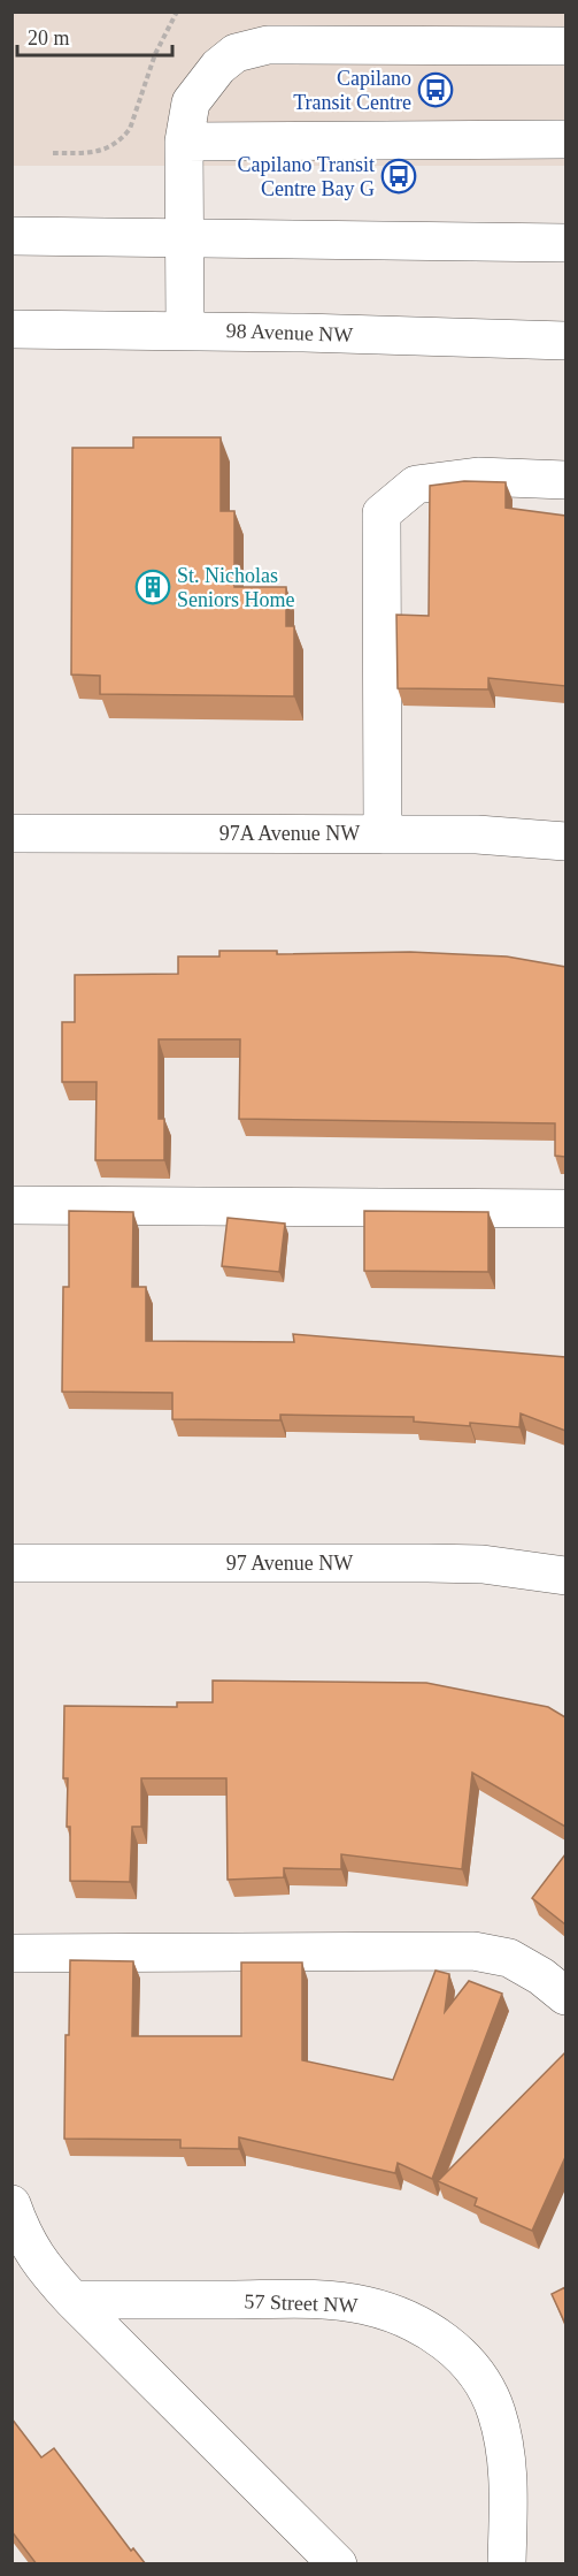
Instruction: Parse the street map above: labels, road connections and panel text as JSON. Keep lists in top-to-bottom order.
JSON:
{
  "streets": {
    "street": [
      "98 Avenue NW",
      "97A Avenue NW",
      "97 Avenue NW",
      "57 Street NW"
    ]
  },
  "places": {
    "bus stop": ["Capilano Transit Centre", "Capilano Transit Centre Bay G"],
    "building": ["St. Nicholas Seniors Home"]
  },
  "scale_bar": "20 m"
}
